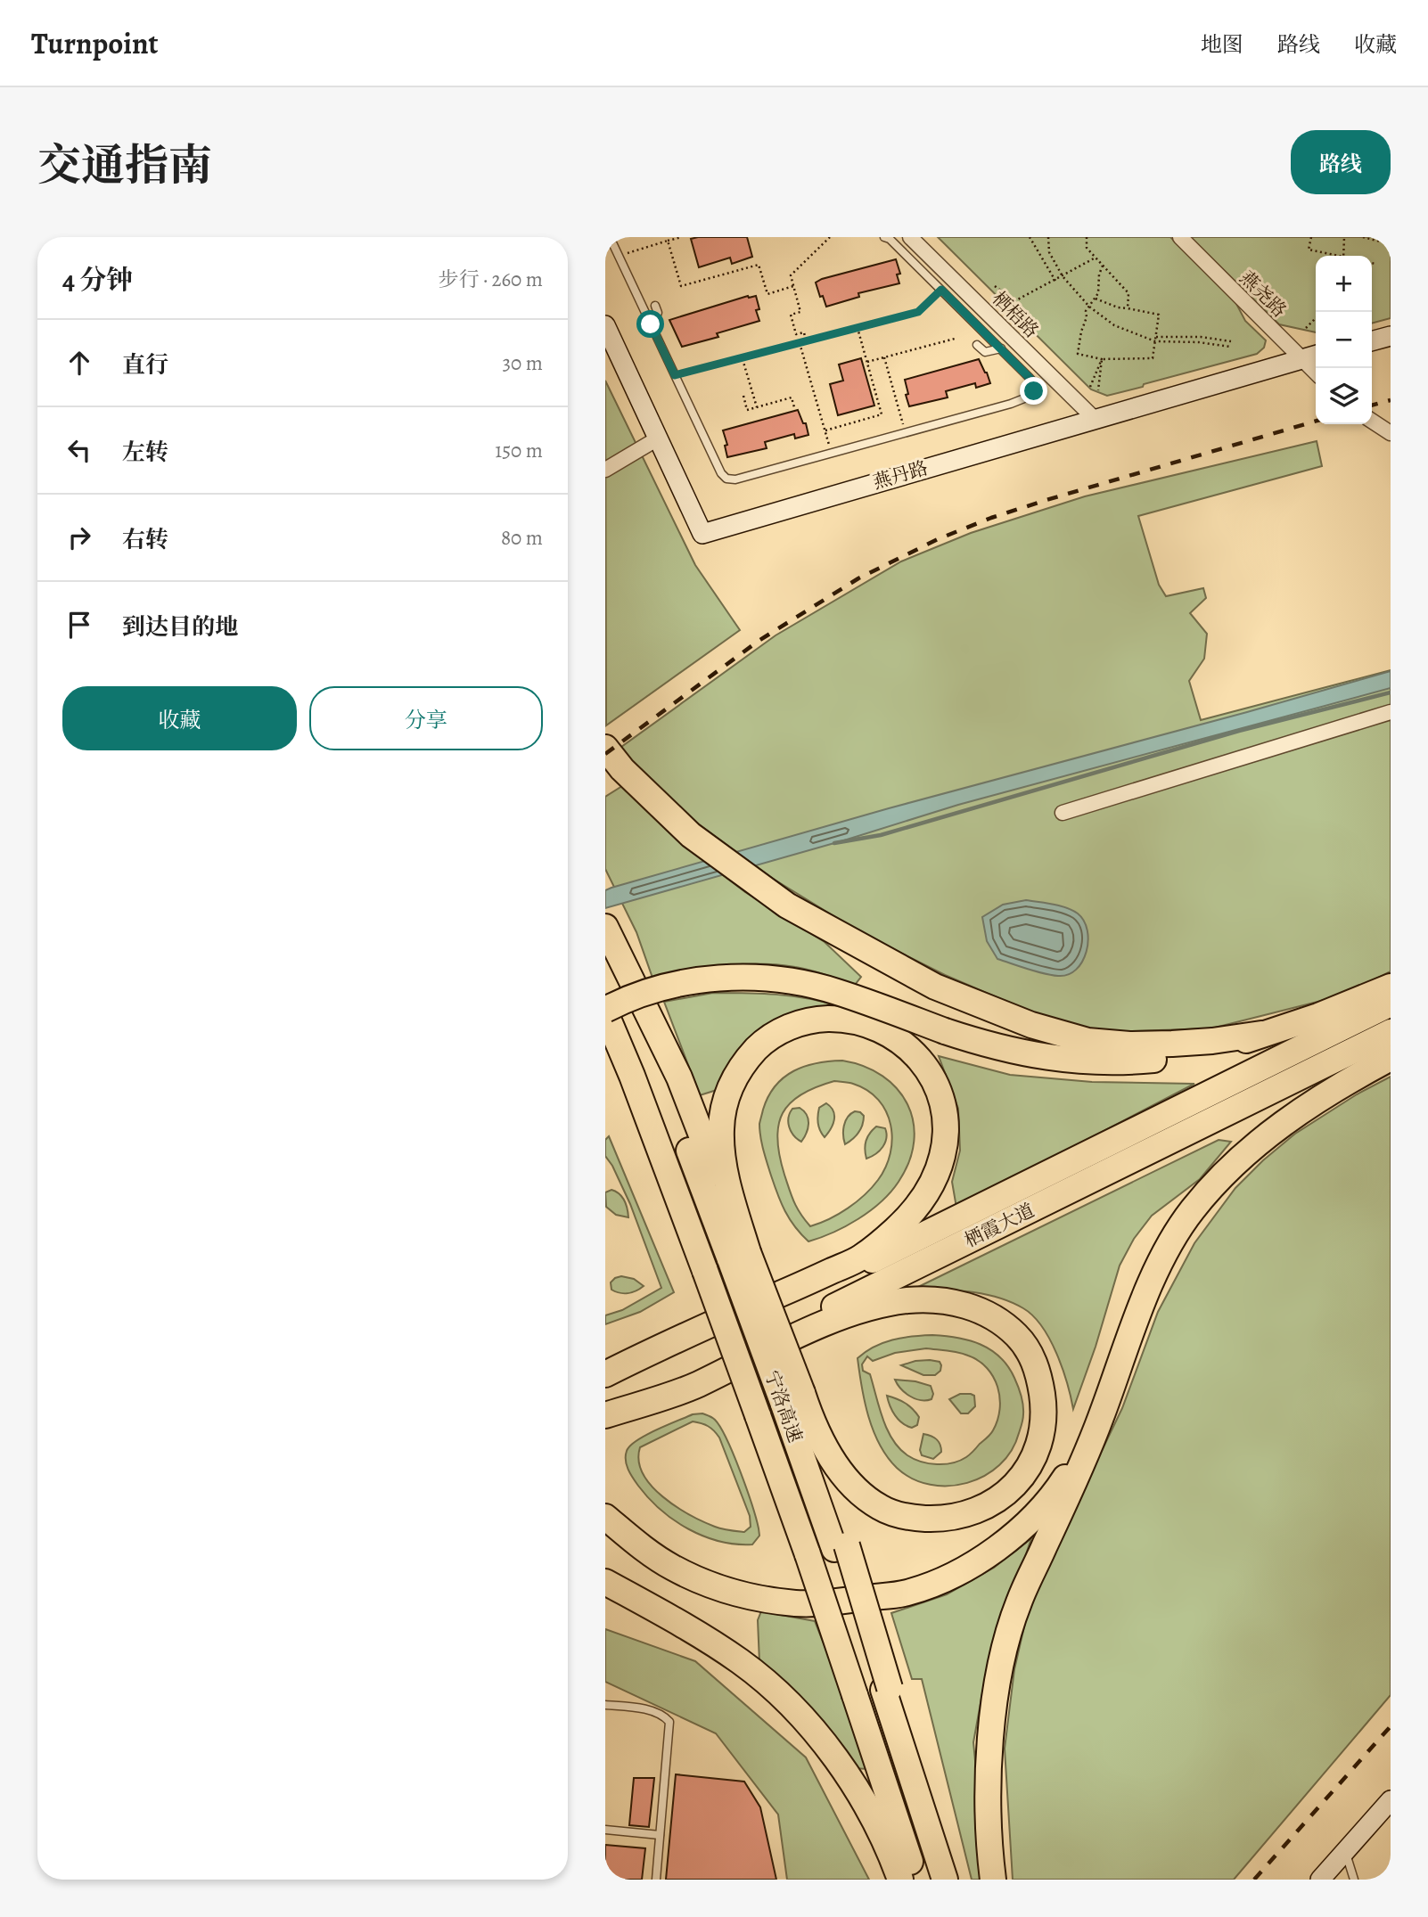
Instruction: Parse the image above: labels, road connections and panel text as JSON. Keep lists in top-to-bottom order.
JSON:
{
  "streets": {
    "highway": ["栖霞大道", "宁洛高速"],
    "street": ["燕尧路", "栖梧路", "燕丹路"]
  },
  "crossings": [
    ["燕尧路", "燕丹路"],
    ["栖梧路", "燕丹路"]
  ],
  "page": {
    "header": "Turnpoint",
    "nav": ["地图", "路线", "收藏"],
    "title": "交通指南",
    "buttons": [
      "路线",
      ["收藏", "分享"]
    ],
    "heading": ["4 分钟", "步行 · 260 m"],
    "map_buttons": ["+", "−"],
    "list": [
      ["直行", "30 m"],
      ["左转", "150 m"],
      ["右转", "80 m"],
      "到达目的地"
    ]
  }
}
